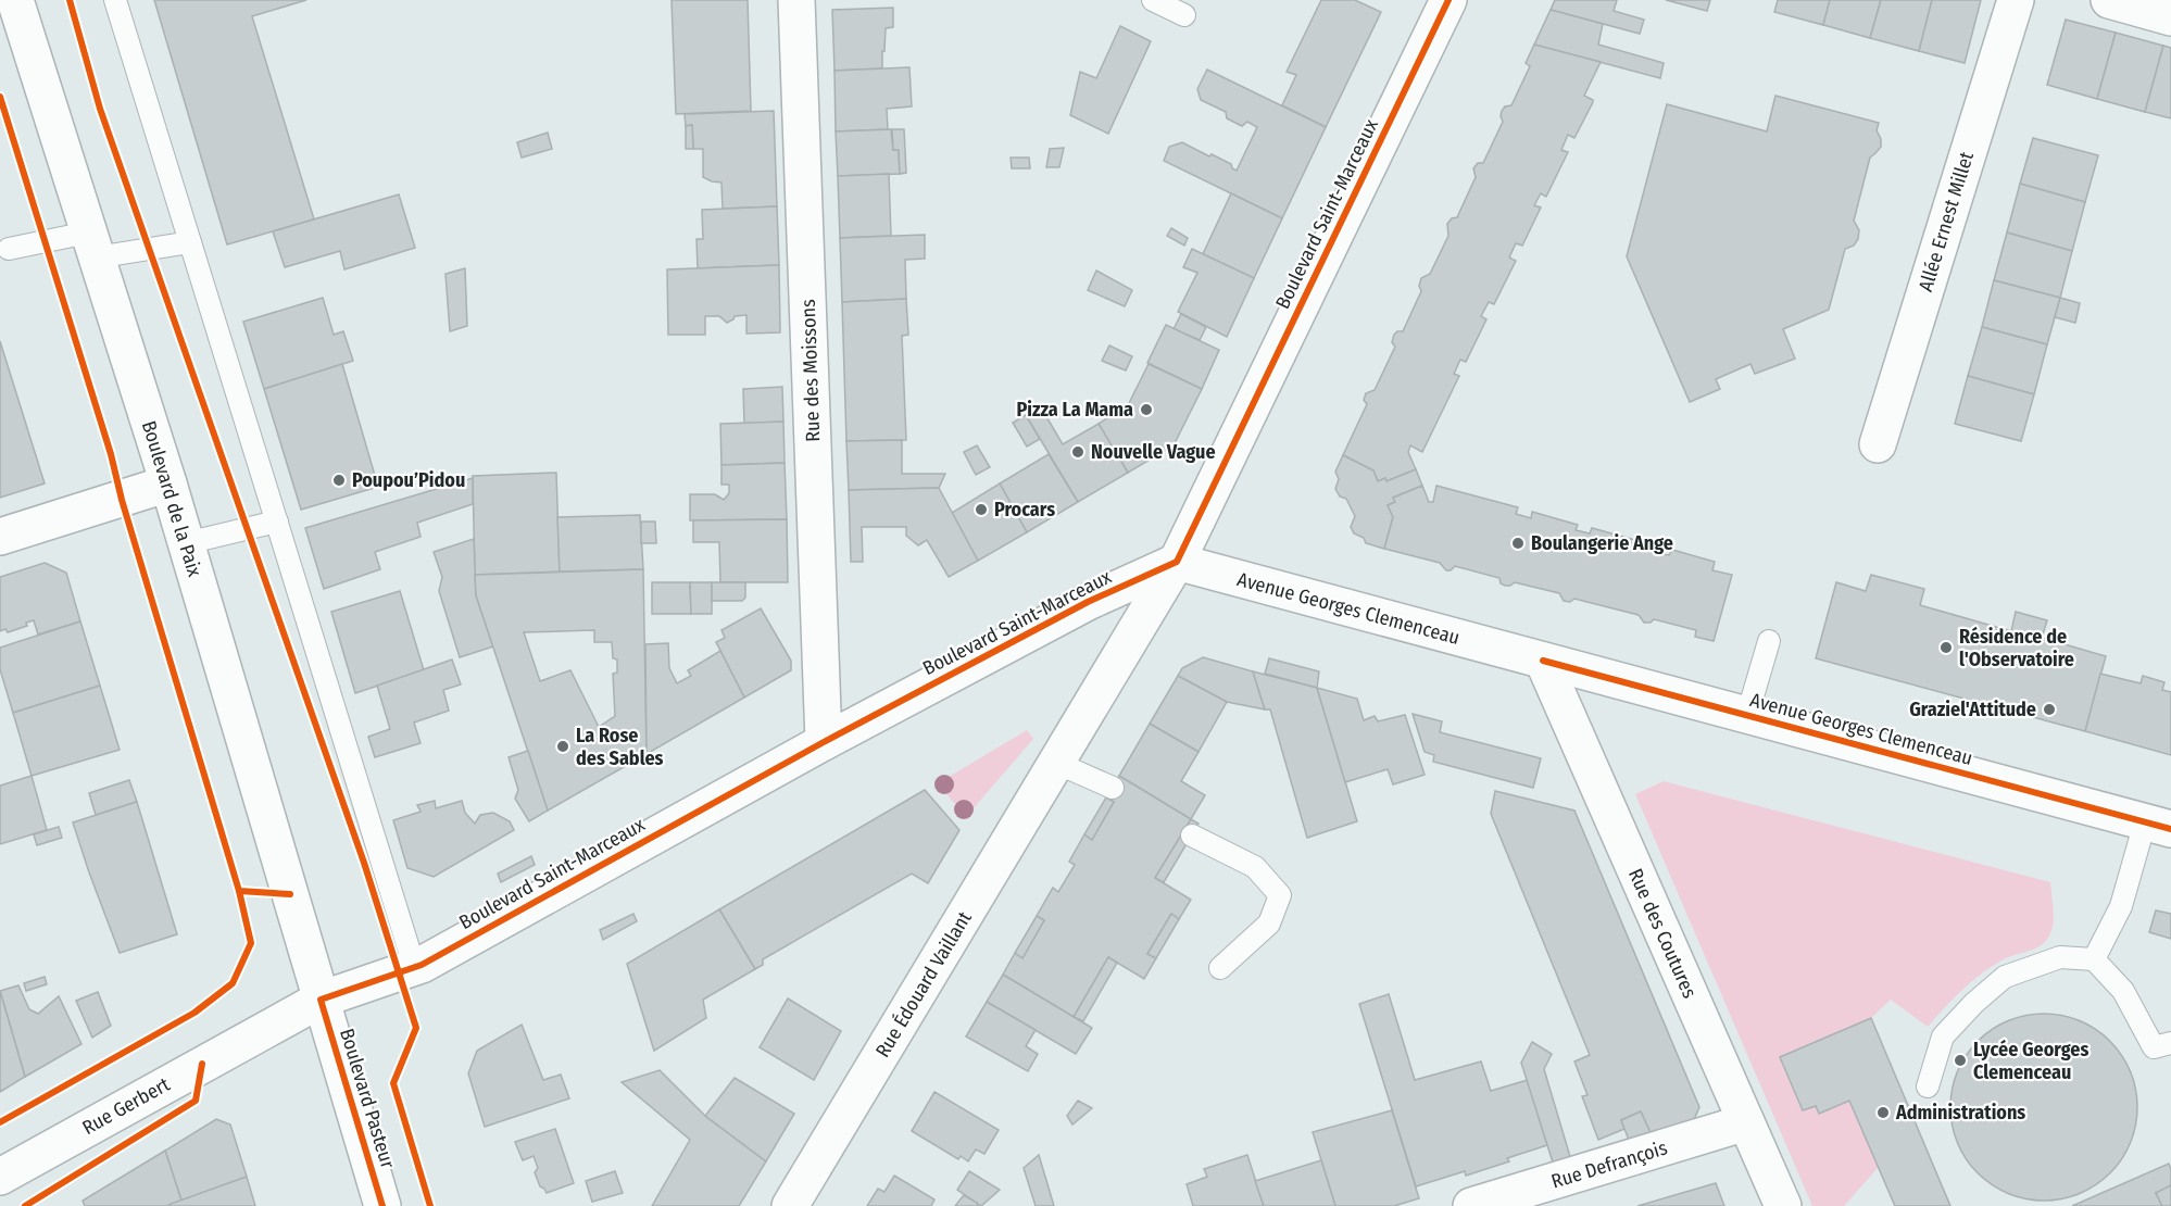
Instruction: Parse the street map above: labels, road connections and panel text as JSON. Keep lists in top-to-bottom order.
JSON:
{
  "streets": {
    "street": [
      "Boulevard Saint-Marceaux",
      "Allée Ernest Millet",
      "Rue des Moissons",
      "Boulevard de la Paix",
      "Avenue Georges Clemenceau",
      "Rue des Coutures",
      "Rue Édouard Vaillant",
      "Boulevard Pasteur",
      "Rue Gerbert",
      "Rue Defrançois"
    ]
  },
  "crossings": [
    ["Boulevard Saint-Marceaux", "Rue des Moissons"],
    ["Boulevard Saint-Marceaux", "Boulevard de la Paix"],
    ["Boulevard Saint-Marceaux", "Avenue Georges Clemenceau"],
    ["Boulevard Saint-Marceaux", "Rue Édouard Vaillant"],
    ["Boulevard Saint-Marceaux", "Boulevard Pasteur"],
    ["Boulevard Saint-Marceaux", "Rue Gerbert"],
    ["Boulevard de la Paix", "Boulevard Pasteur"],
    ["Boulevard de la Paix", "Rue Gerbert"],
    ["Avenue Georges Clemenceau", "Rue des Coutures"],
    ["Avenue Georges Clemenceau", "Rue Édouard Vaillant"],
    ["Rue des Coutures", "Rue Defrançois"],
    ["Boulevard Pasteur", "Rue Gerbert"]
  ],
  "places": [
    "Pizza La Mama",
    "Nouvelle Vague",
    "Poupou’Pidou",
    "Procars",
    "Boulangerie Ange",
    "Résidence de l'Observatoire",
    "Graziel'Attitude",
    "La Rose des Sables",
    "Lycée Georges Clemenceau",
    "Administrations"
  ]
}
